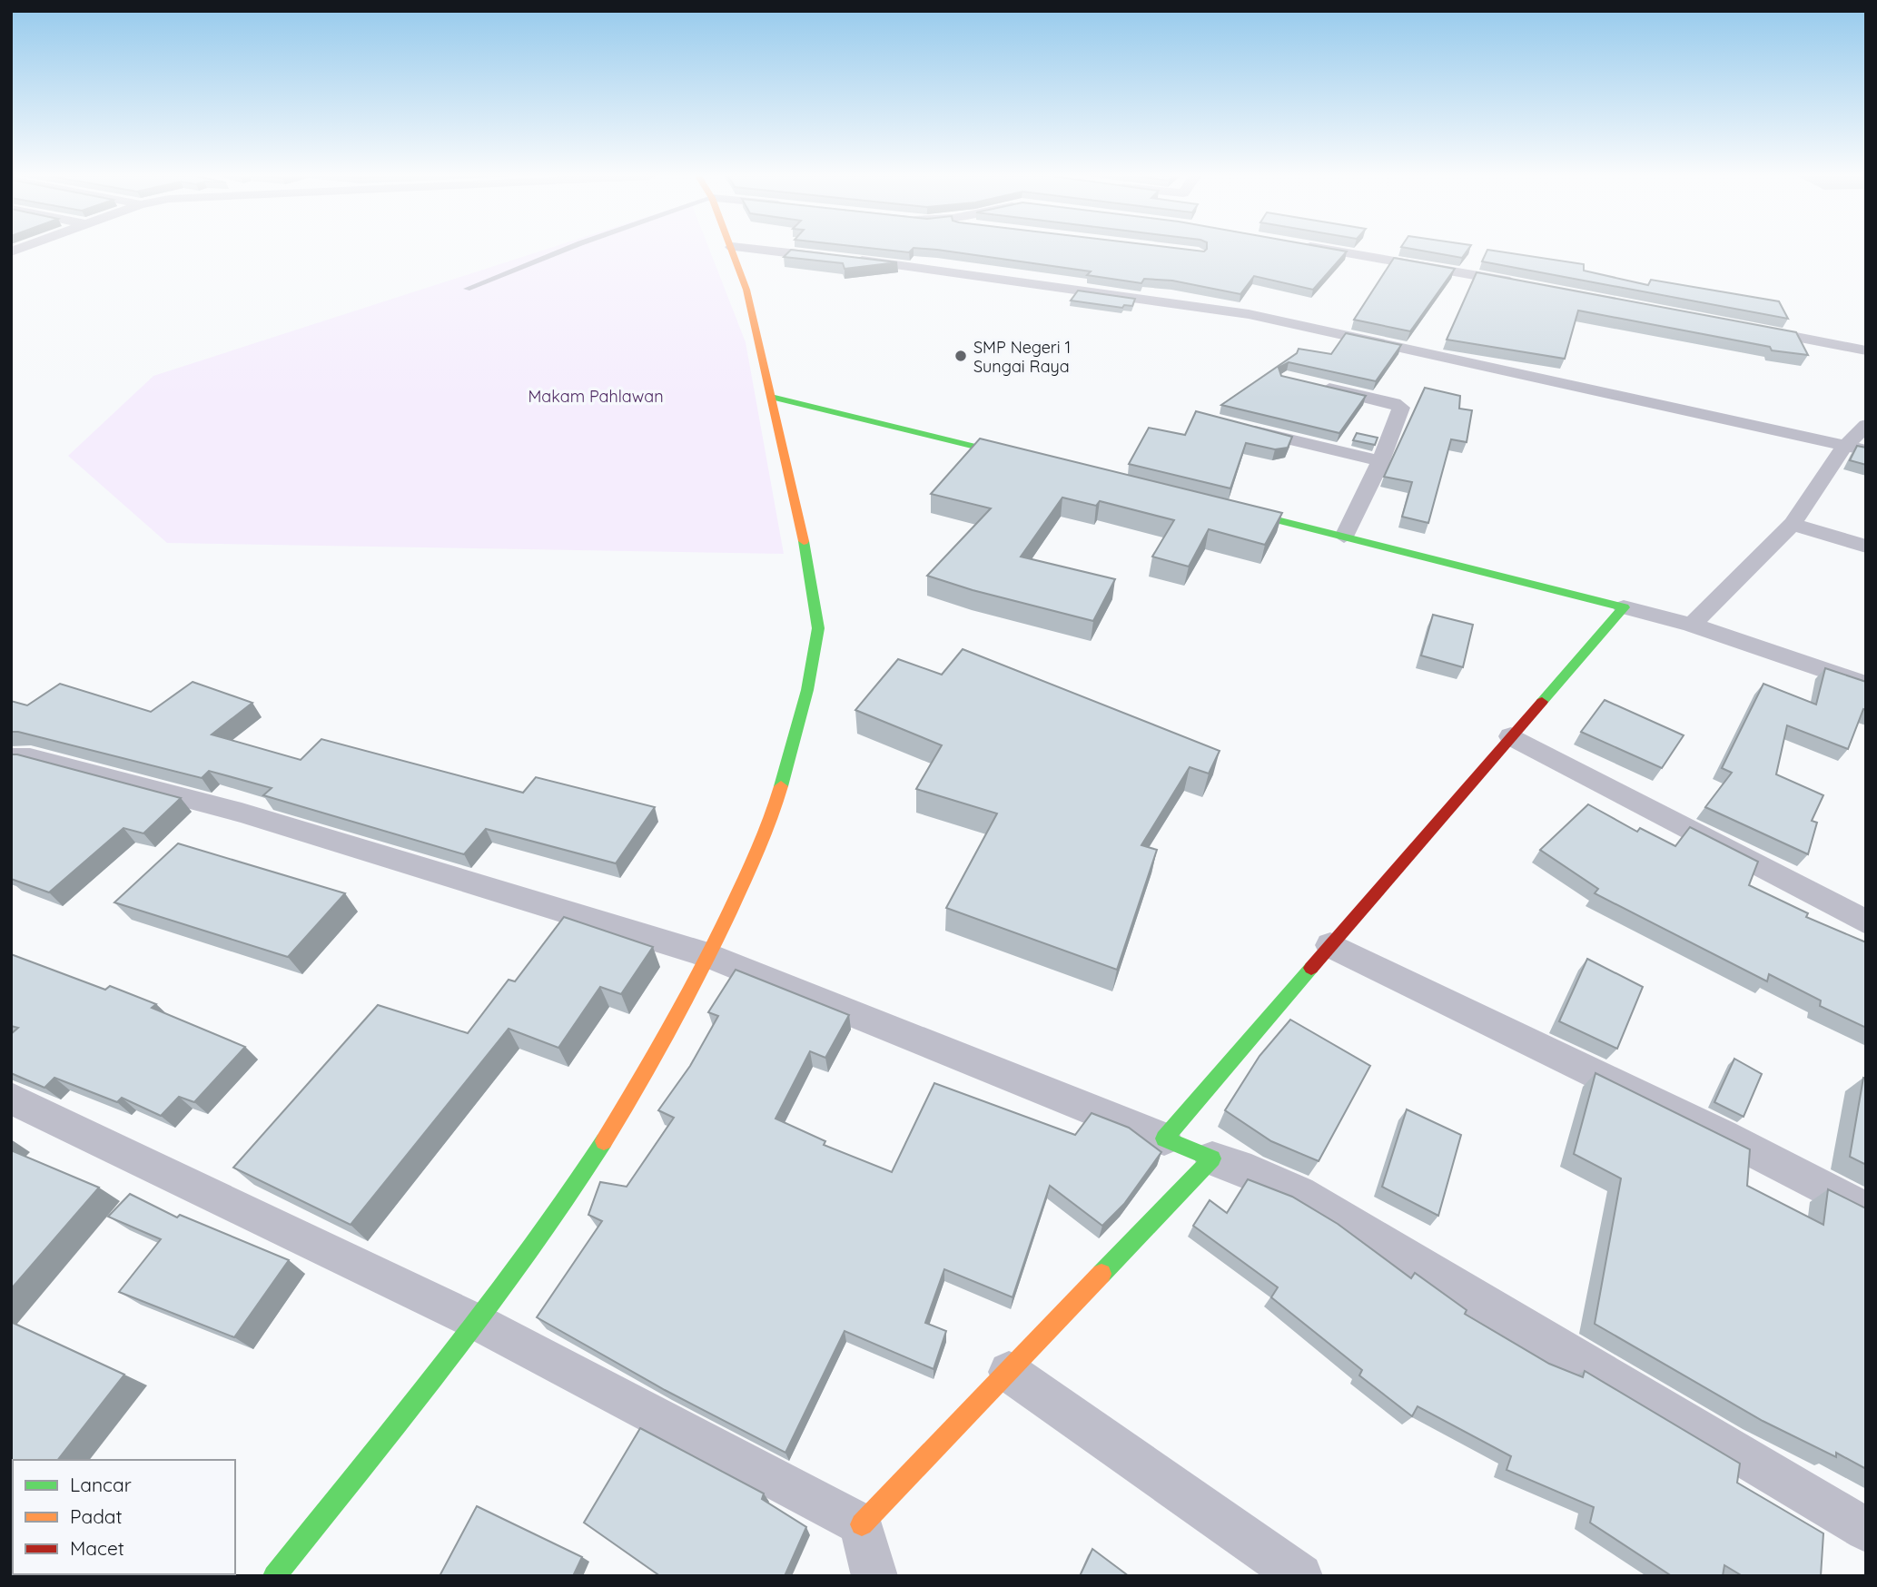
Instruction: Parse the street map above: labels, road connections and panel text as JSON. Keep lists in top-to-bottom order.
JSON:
{
  "parks": ["Makam Pahlawan"],
  "places": ["SMP Negeri 1 Sungai Raya"],
  "legend": ["Lancar", "Padat", "Macet"]
}
